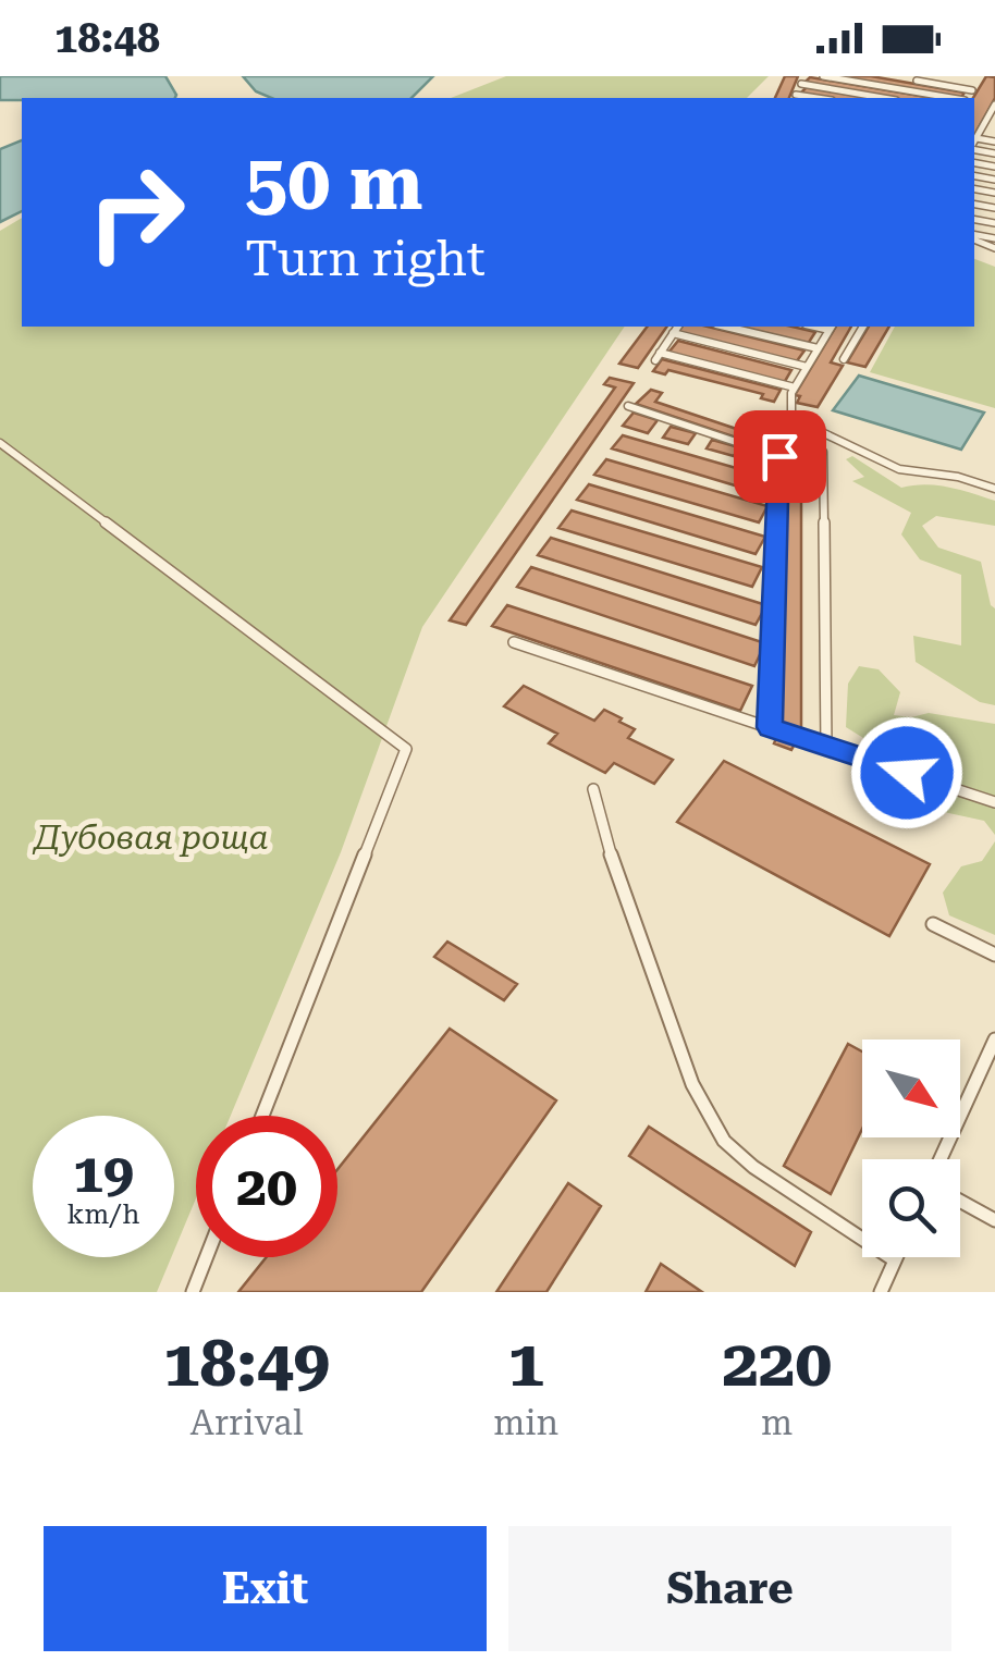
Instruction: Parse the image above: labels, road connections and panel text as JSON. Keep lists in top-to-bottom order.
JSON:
{
  "parks": ["Дубовая роща"],
  "north": "bottom right",
  "page": {
    "status": "18:48",
    "turn": ["50 m", "Turn right"],
    "speed": "19 km/h",
    "limit": "20",
    "eta": [
      "18:49",
      "Arrival",
      "1",
      "min",
      "220",
      "m"
    ],
    "buttons": ["Exit", "Share"]
  }
}
